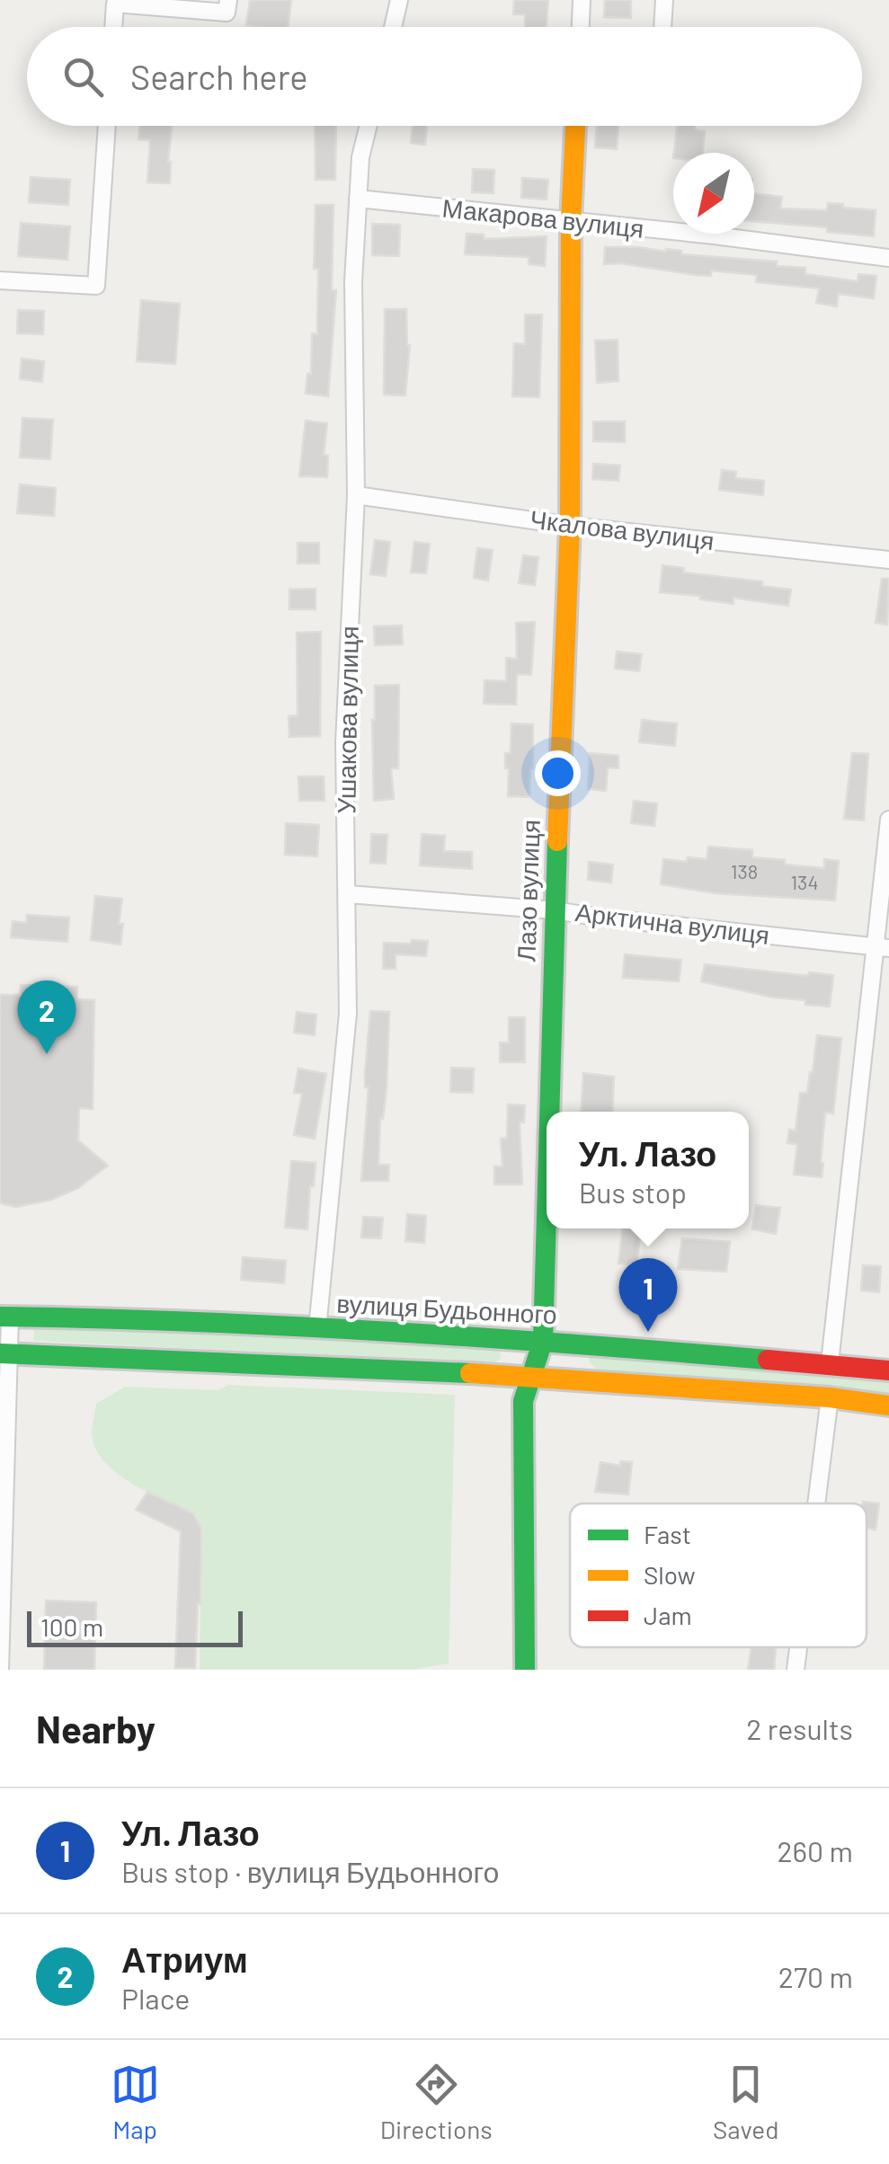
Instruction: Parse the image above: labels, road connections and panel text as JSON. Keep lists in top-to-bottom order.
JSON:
{
  "streets": {
    "main road": ["Лазо вулиця", "вулиця Будьонного"],
    "street": [
      "Макарова вулиця",
      "Чкалова вулиця",
      "Ушакова вулиця",
      "Арктична вулиця"
    ]
  },
  "crossings": [
    ["Макарова вулиця", "Ушакова вулиця"],
    ["Макарова вулиця", "Лазо вулиця"],
    ["Чкалова вулиця", "Ушакова вулиця"],
    ["Чкалова вулиця", "Лазо вулиця"],
    ["Ушакова вулиця", "Арктична вулиця"],
    ["Ушакова вулиця", "вулиця Будьонного"],
    ["Лазо вулиця", "Арктична вулиця"],
    ["Лазо вулиця", "вулиця Будьонного"]
  ],
  "house_numbers": ["138", "134"],
  "legend": ["Fast", "Slow", "Jam"],
  "scale_bar": "100 m",
  "north": "bottom left",
  "page": {
    "search": "Search here",
    "pins": ["2", "1"],
    "popup": ["Ул. Лазо", "Bus stop"],
    "scale": "100 m",
    "heading": ["Nearby", "2 results"],
    "list": [
      {
        "mark": "1",
        "name": "Ул. Лазо",
        "note": "Bus stop · вулиця Будьонного",
        "value": "260 m"
      },
      {
        "mark": "2",
        "name": "Атриум",
        "note": "Place",
        "value": "270 m"
      }
    ],
    "nav": ["Map", "Directions", "Saved"]
  }
}
